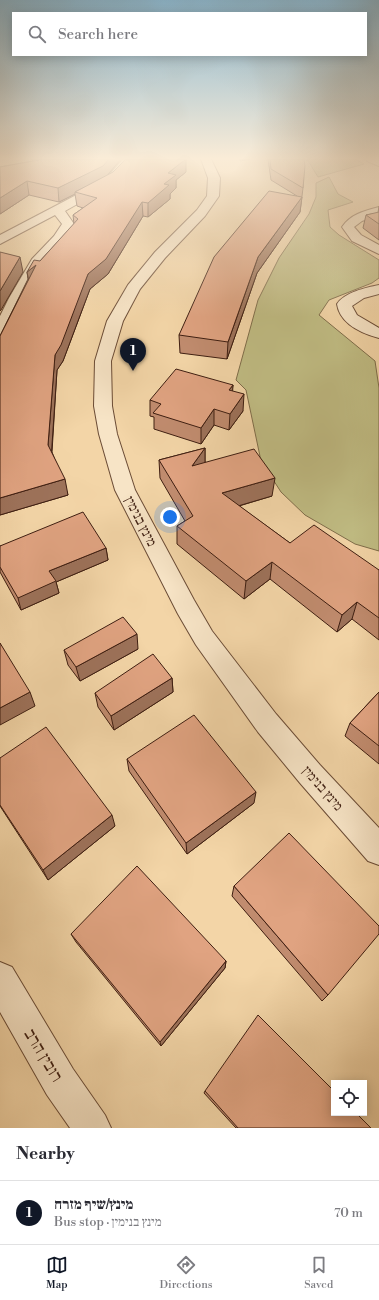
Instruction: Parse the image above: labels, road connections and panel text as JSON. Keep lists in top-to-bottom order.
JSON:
{
  "streets": {
    "street": ["מינץ בנימין", "רובין הרב"]
  },
  "page": {
    "search": "Search here",
    "pins": "1",
    "heading": "Nearby",
    "list": [
      {
        "mark": "1",
        "name": "מינץ/שיף מזרח",
        "note": "Bus stop · מינץ בנימין",
        "value": "70 m"
      }
    ],
    "nav": ["Map", "Directions", "Saved"]
  }
}
